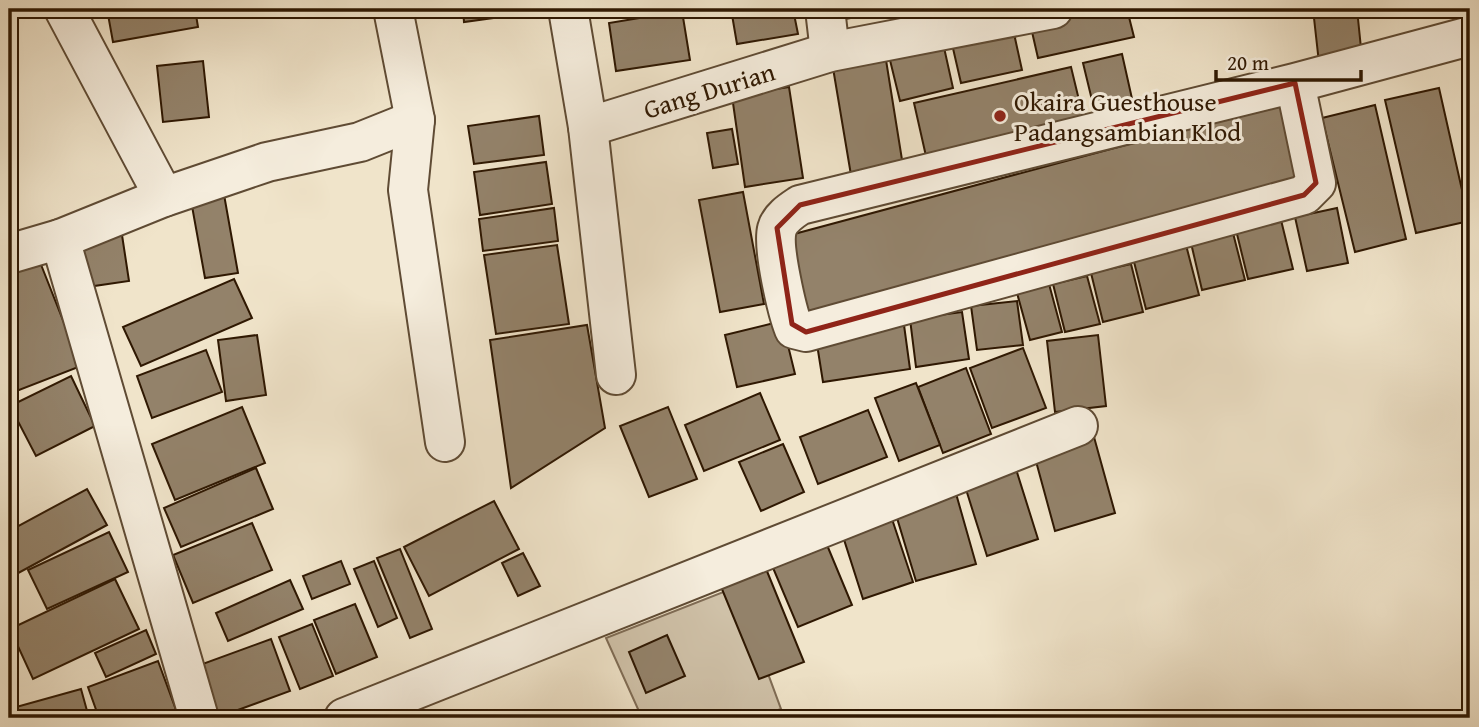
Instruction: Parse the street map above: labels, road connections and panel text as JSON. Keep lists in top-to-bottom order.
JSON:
{
  "streets": {
    "street": ["Gang Durian"]
  },
  "places": ["Okaira Guesthouse Padangsambian Klod"],
  "scale_bar": "20 m"
}
